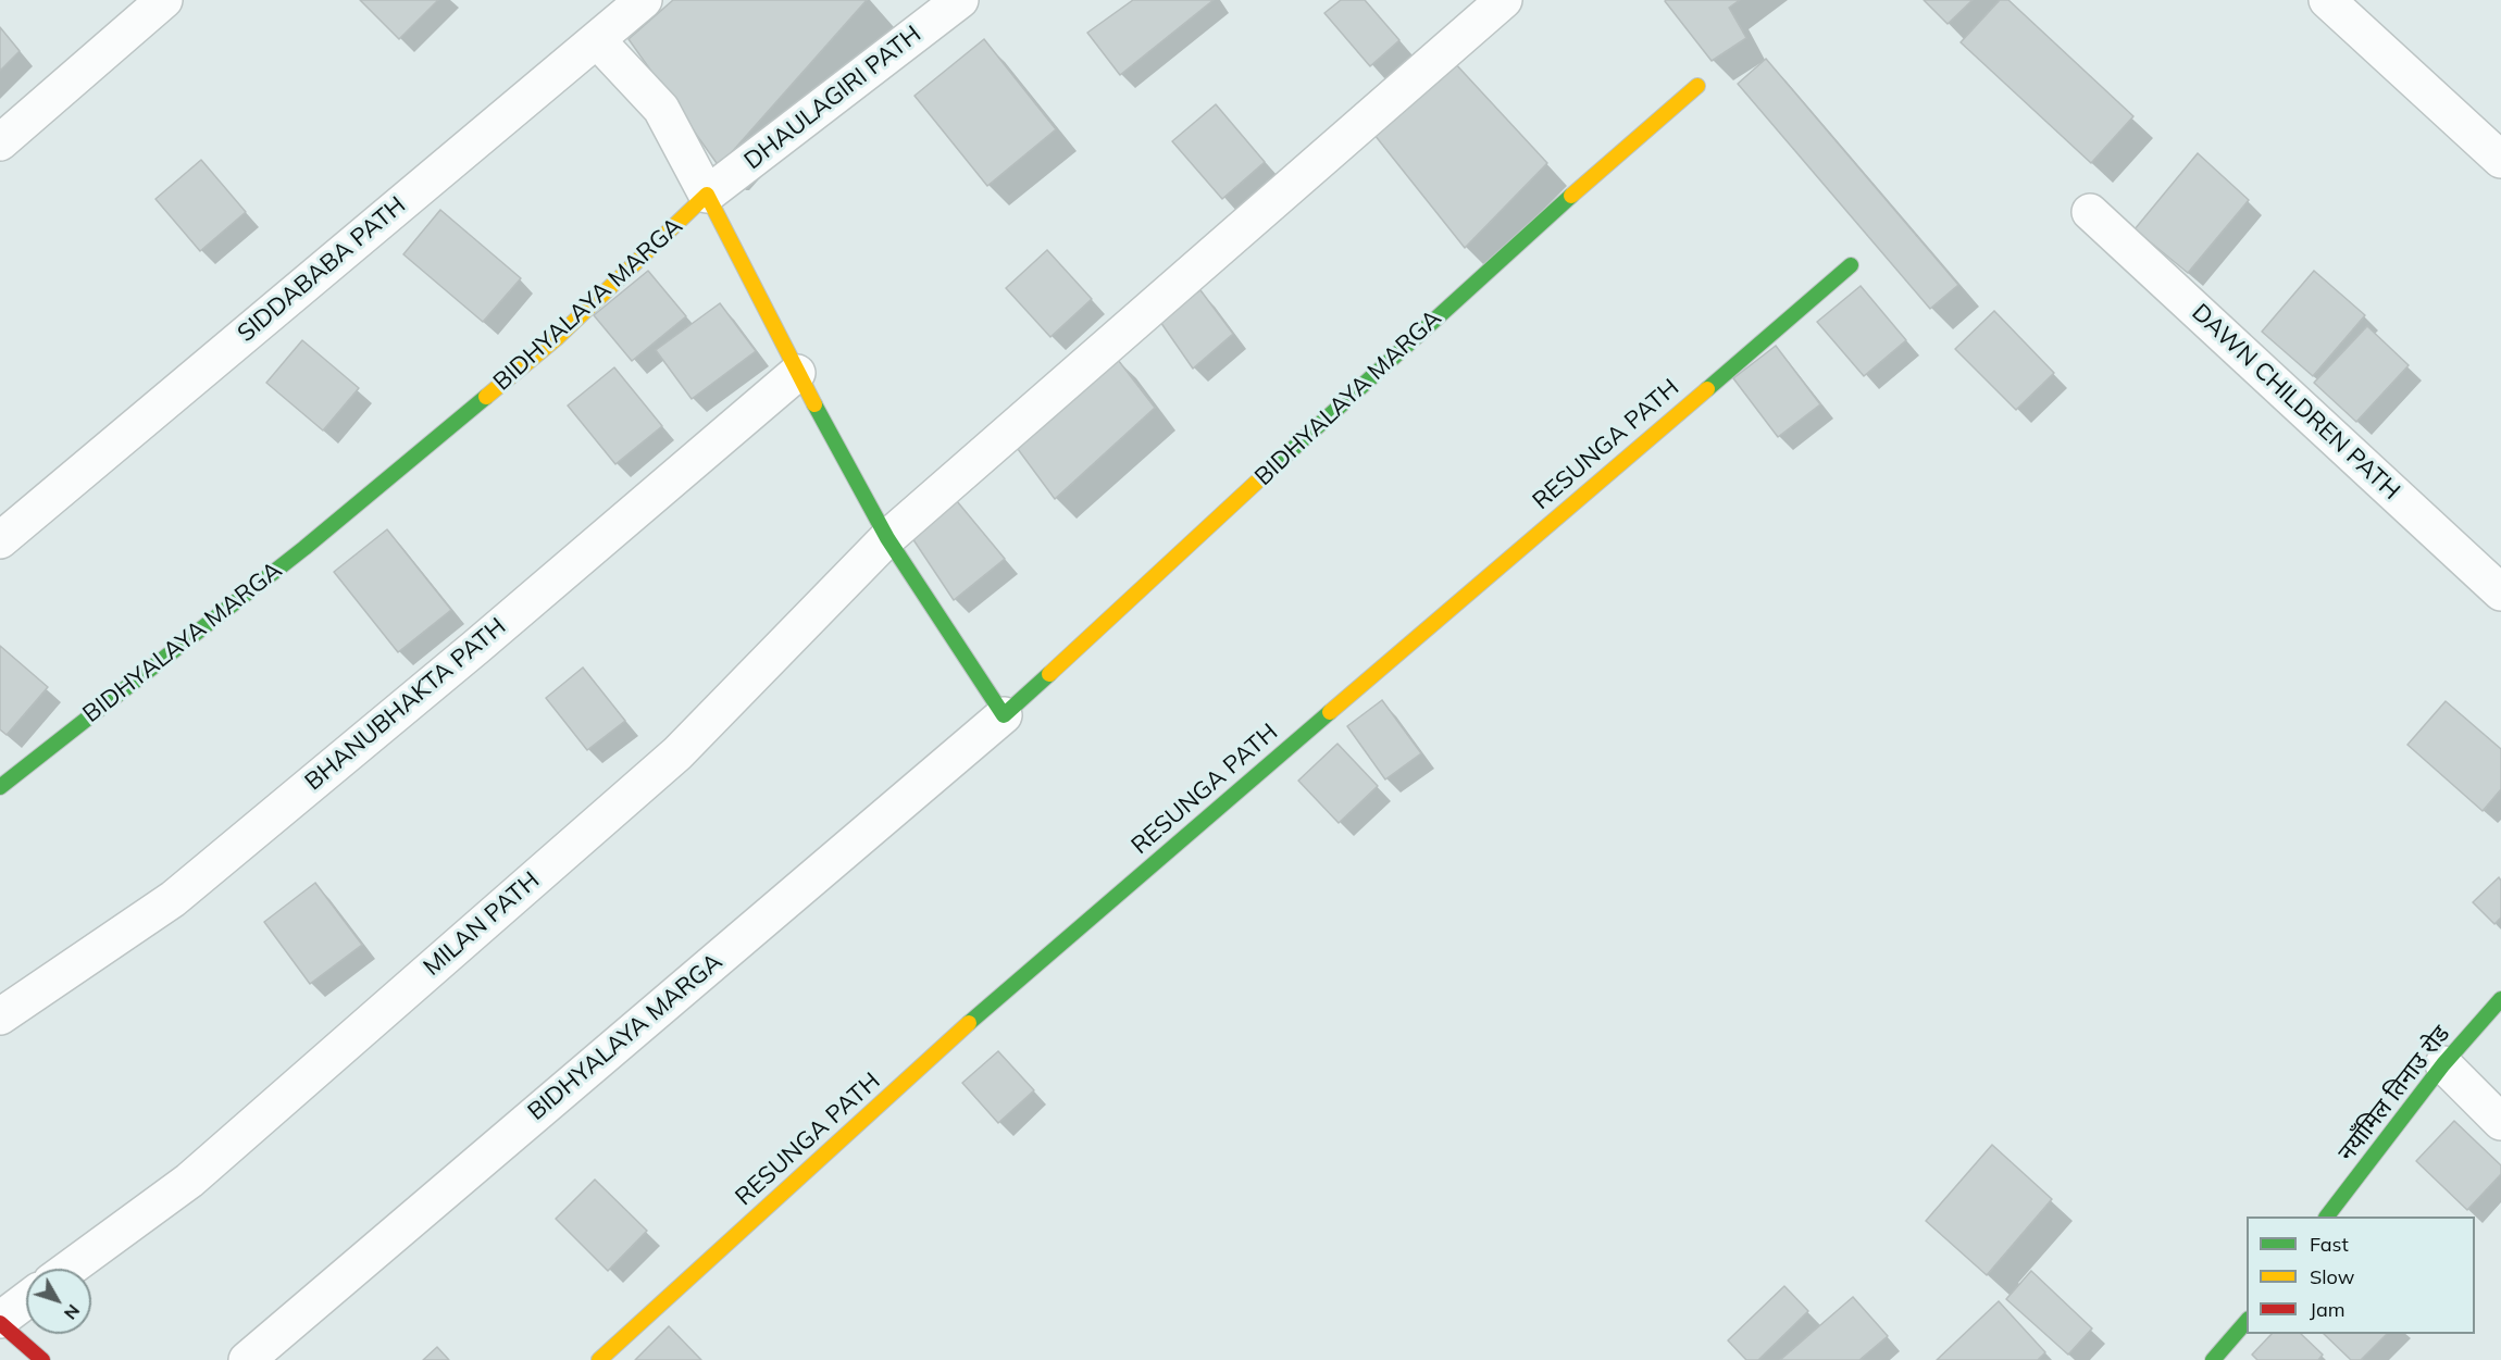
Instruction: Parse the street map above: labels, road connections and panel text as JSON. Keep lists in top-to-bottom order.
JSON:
{
  "streets": {
    "street": [
      "DHAULAGIRI PATH",
      "SIDDABABA PATH",
      "BIDHYALAYA MARGA",
      "DAWN CHILDREN PATH",
      "RESUNGA PATH",
      "BHANUBHAKTA PATH",
      "MILAN PATH",
      "नयाँमिल तिनाउ रोड"
    ]
  },
  "crossings": [
    ["DHAULAGIRI PATH", "BIDHYALAYA MARGA"],
    ["BIDHYALAYA MARGA", "BHANUBHAKTA PATH"],
    ["BIDHYALAYA MARGA", "MILAN PATH"]
  ],
  "legend": ["Fast", "Slow", "Jam"],
  "north": "bottom right"
}
